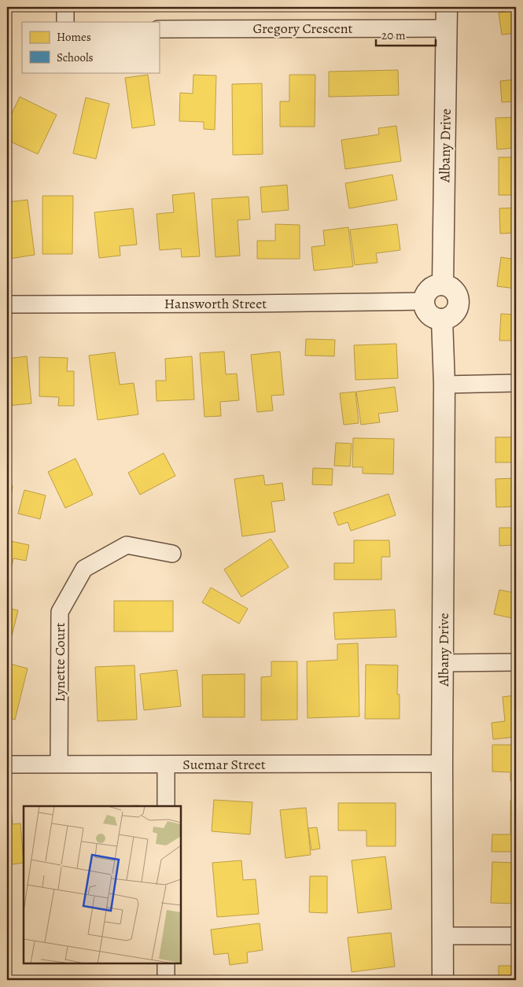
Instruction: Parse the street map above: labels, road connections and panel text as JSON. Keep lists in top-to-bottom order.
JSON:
{
  "streets": {
    "street": [
      "Gregory Crescent",
      "Albany Drive",
      "Hansworth Street",
      "Lynette Court",
      "Suemar Street"
    ]
  },
  "crossings": [
    ["Gregory Crescent", "Albany Drive"],
    ["Albany Drive", "Hansworth Street"],
    ["Albany Drive", "Suemar Street"],
    ["Lynette Court", "Suemar Street"]
  ],
  "legend": ["Homes", "Schools"],
  "scale_bar": "20 m"
}
